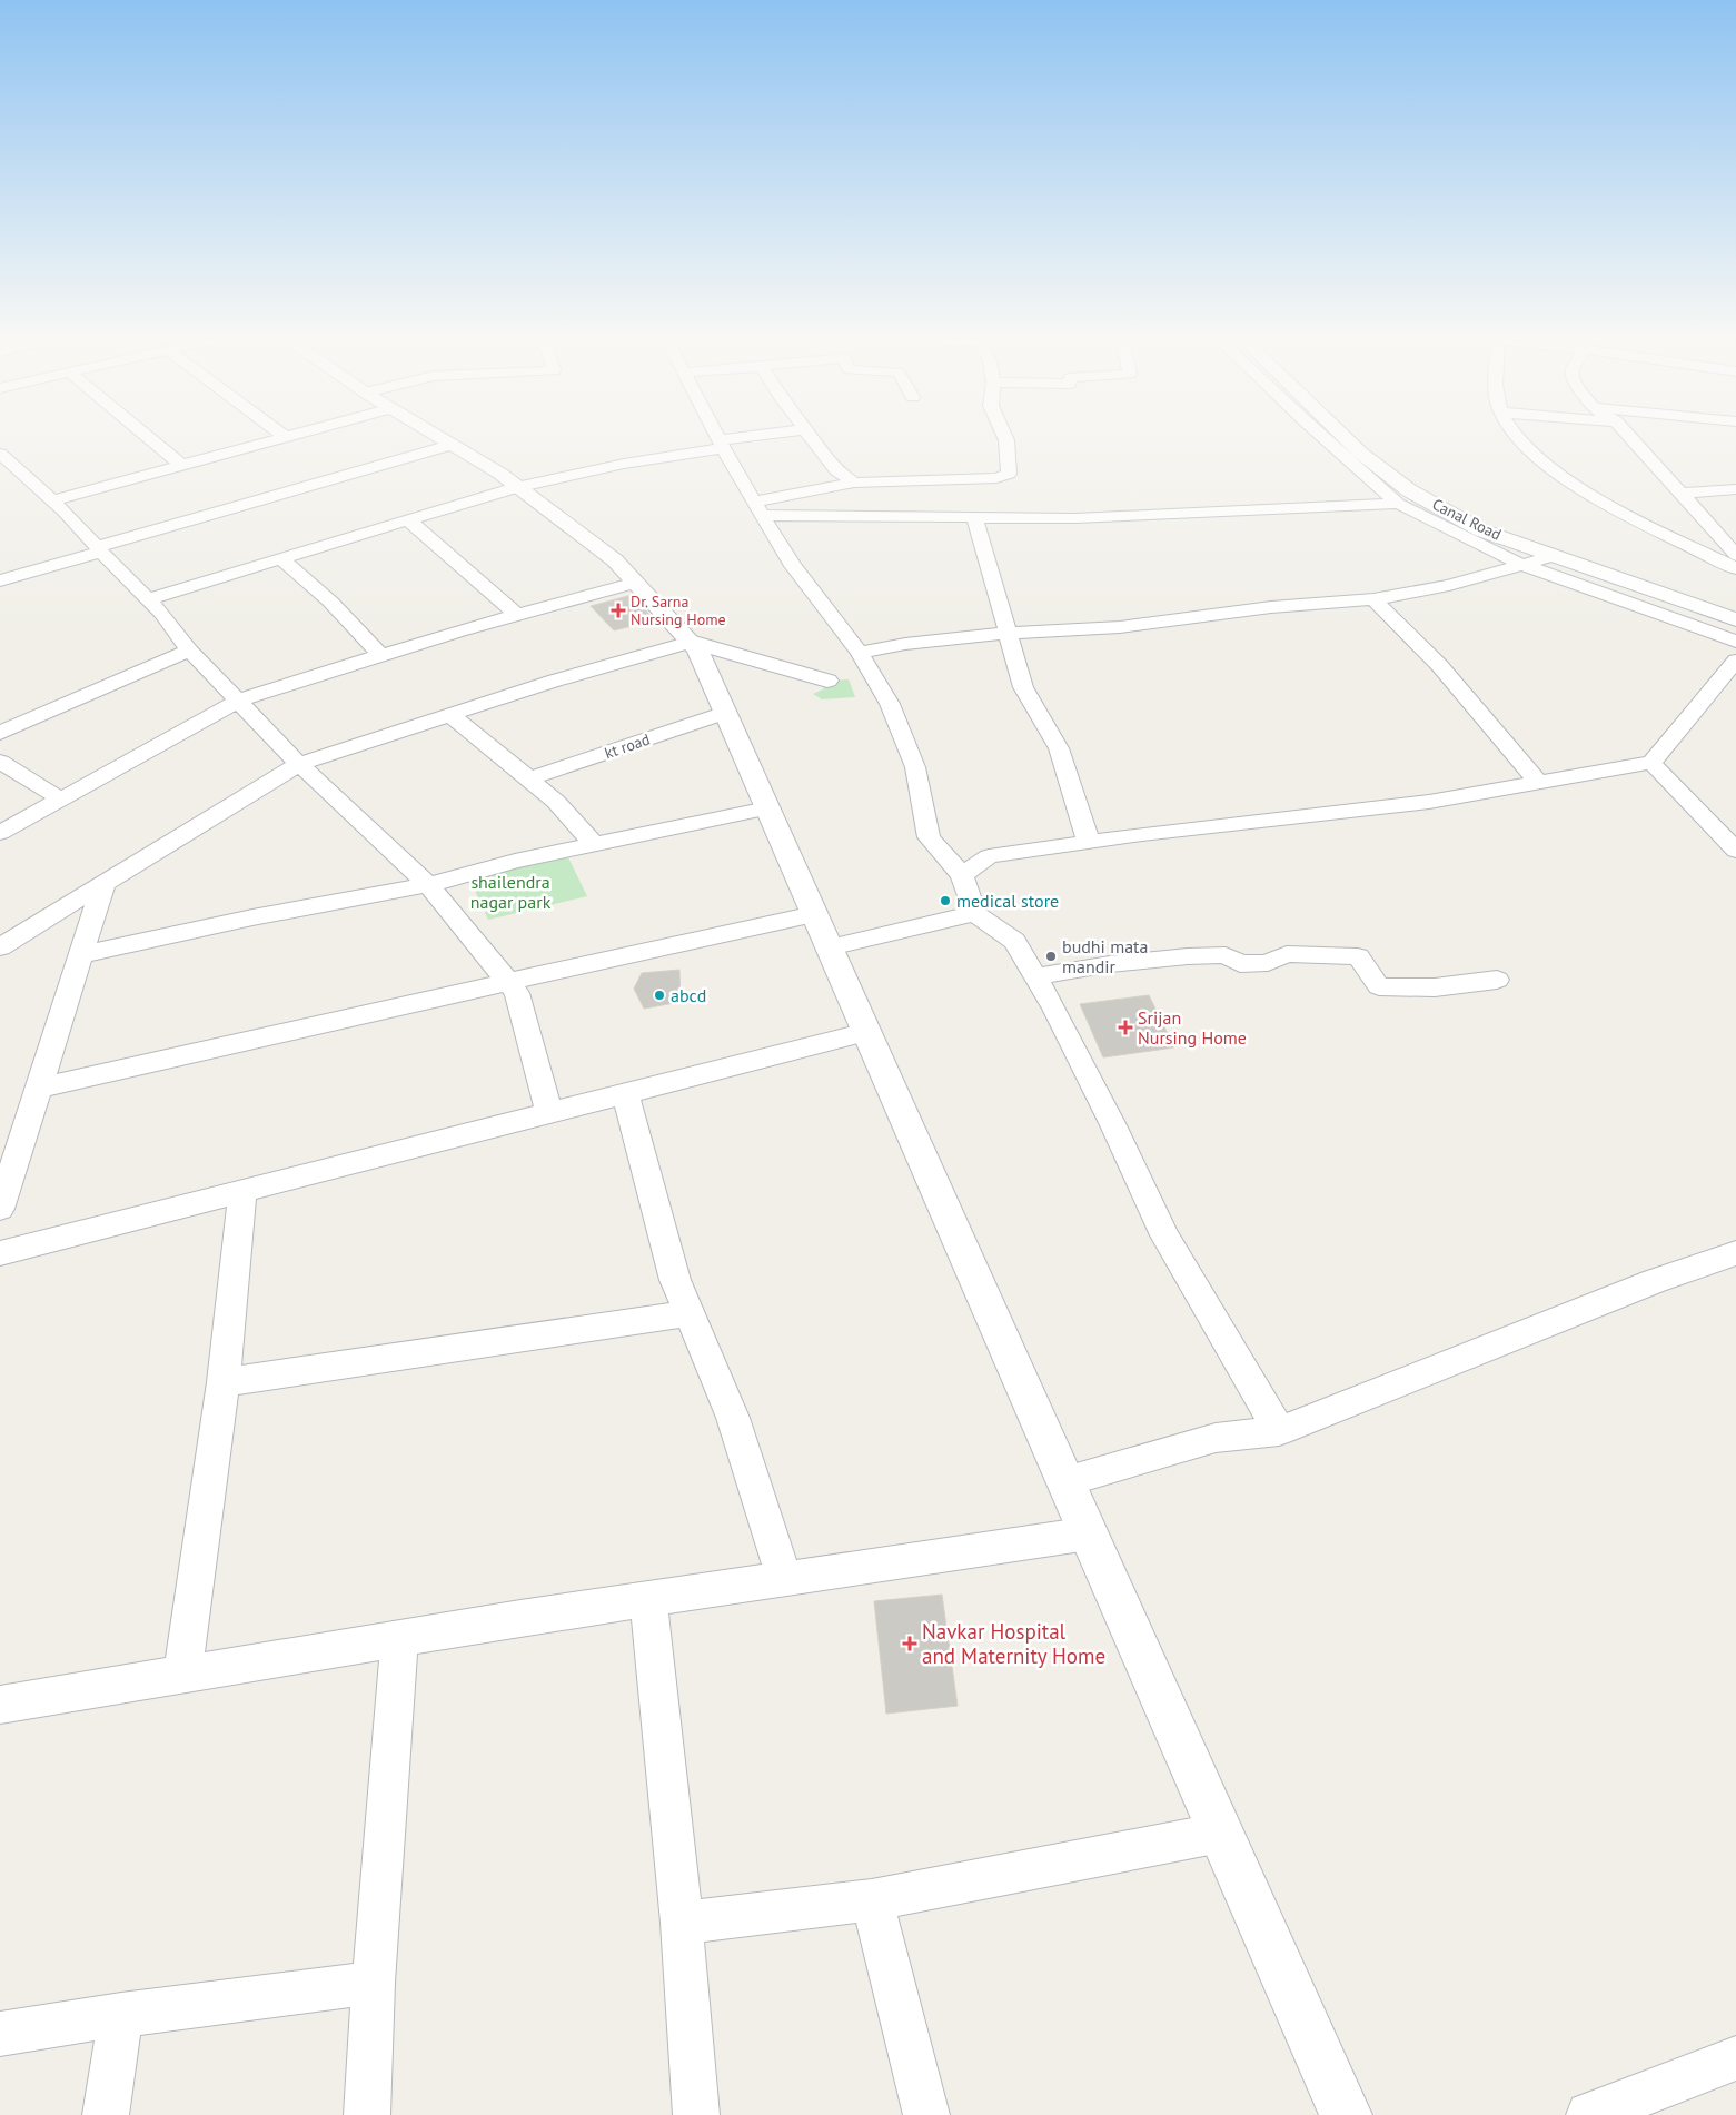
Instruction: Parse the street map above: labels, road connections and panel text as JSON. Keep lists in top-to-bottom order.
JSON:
{
  "streets": {
    "main road": ["Canal Road"],
    "street": ["kt road"]
  },
  "parks": ["shailendra nagar park"],
  "places": {
    "health": ["Dr. Sarna Nursing Home", "Srijan Nursing Home", "Navkar Hospital and Maternity Home"],
    "other": ["medical store", "budhi mata mandir", "abcd"]
  }
}
